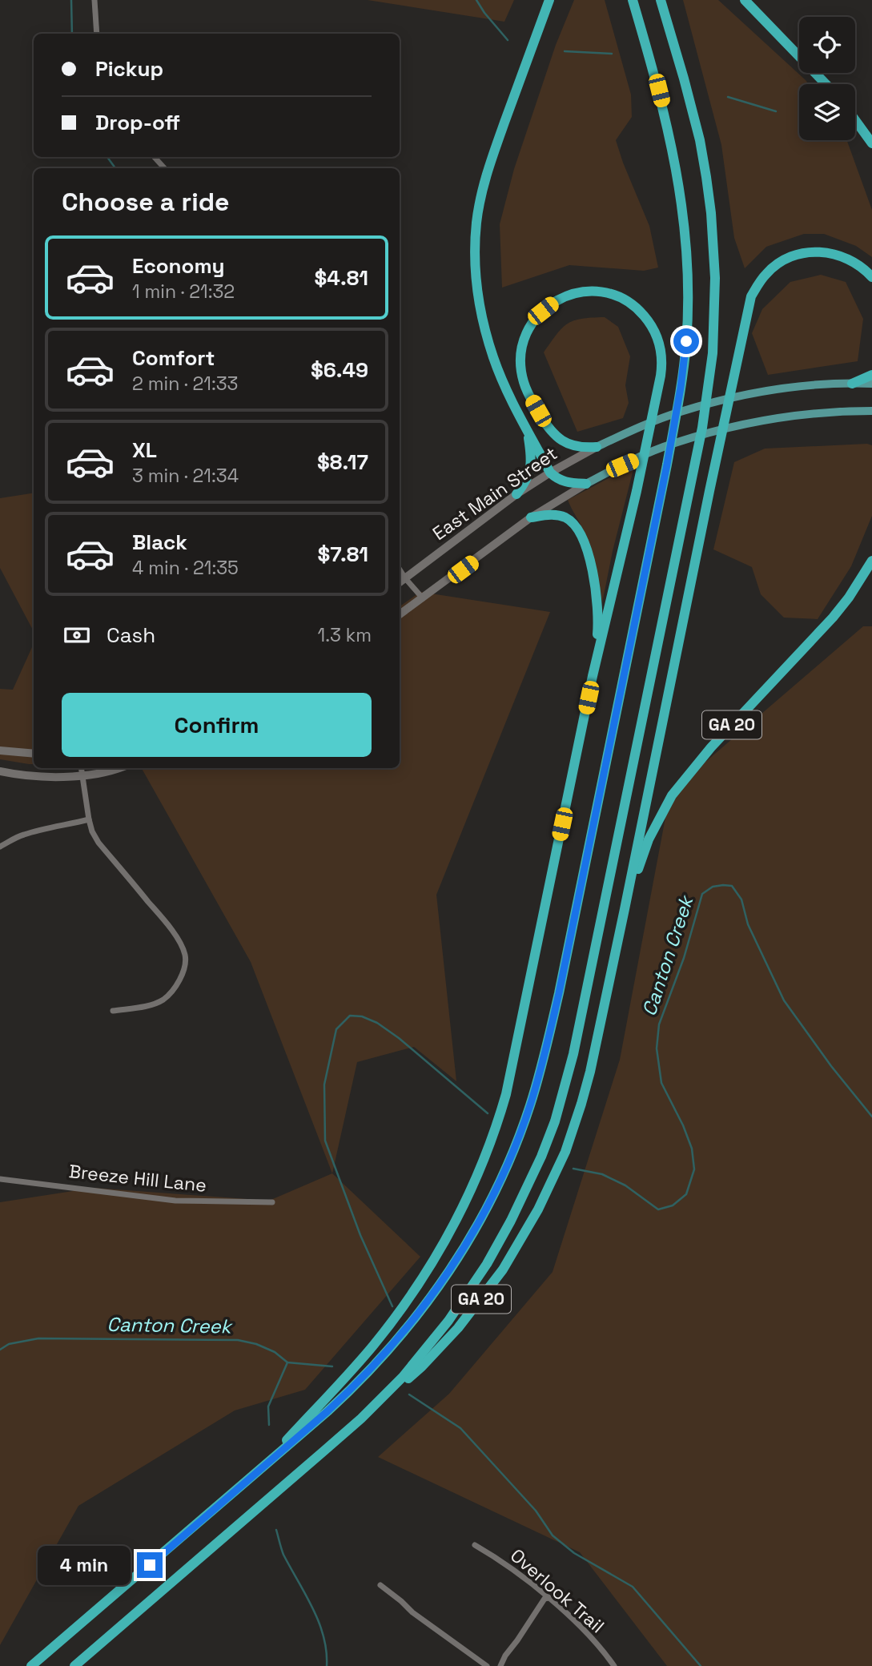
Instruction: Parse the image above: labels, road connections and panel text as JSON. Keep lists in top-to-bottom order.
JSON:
{
  "streets": {
    "highway": ["GA 20"],
    "main road": ["East Main Street"],
    "street": ["Breeze Hill Lane", "Overlook Trail"]
  },
  "water": ["Canton Creek"],
  "page": {
    "banner": ["Pickup", "Drop-off"],
    "heading": "Choose a ride",
    "list": [
      {
        "name": "Economy",
        "note": "1 min · 21:32",
        "value": "$4.81"
      },
      {
        "name": "Comfort",
        "note": "2 min · 21:33",
        "value": "$6.49"
      },
      {
        "name": "XL",
        "note": "3 min · 21:34",
        "value": "$8.17"
      },
      {
        "name": "Black",
        "note": "4 min · 21:35",
        "value": "$7.81"
      }
    ],
    "pay": ["Cash", "1.3 km"],
    "buttons": "Confirm",
    "bubble": "4 min"
  }
}
